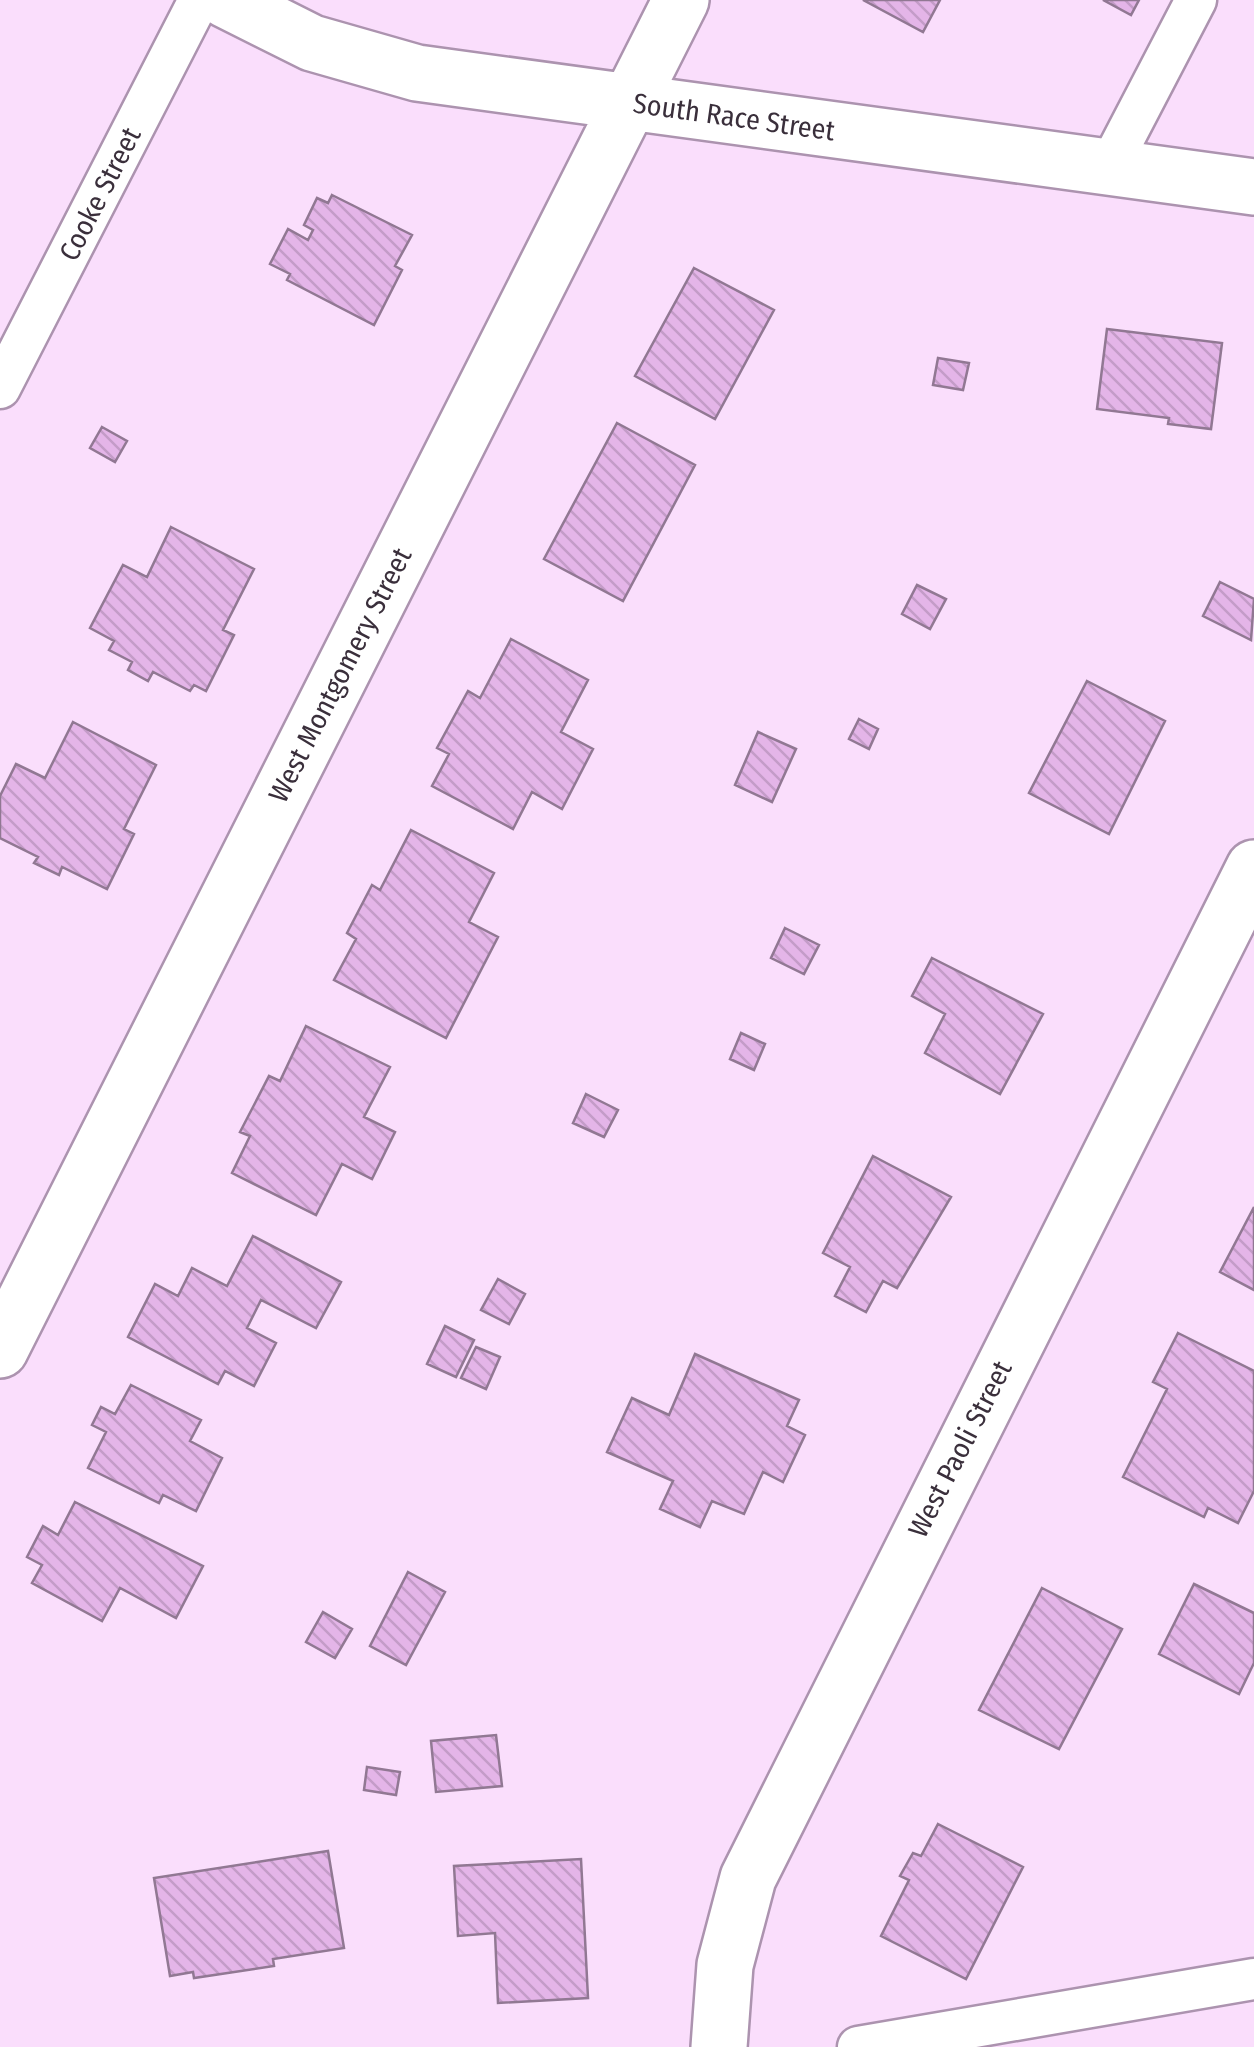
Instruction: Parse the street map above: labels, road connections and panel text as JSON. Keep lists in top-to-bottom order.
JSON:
{
  "streets": {
    "street": ["South Race Street", "West Montgomery Street", "West Paoli Street"],
    "lane": ["Cooke Street"]
  },
  "crossings": [
    ["South Race Street", "West Montgomery Street"]
  ]
}
